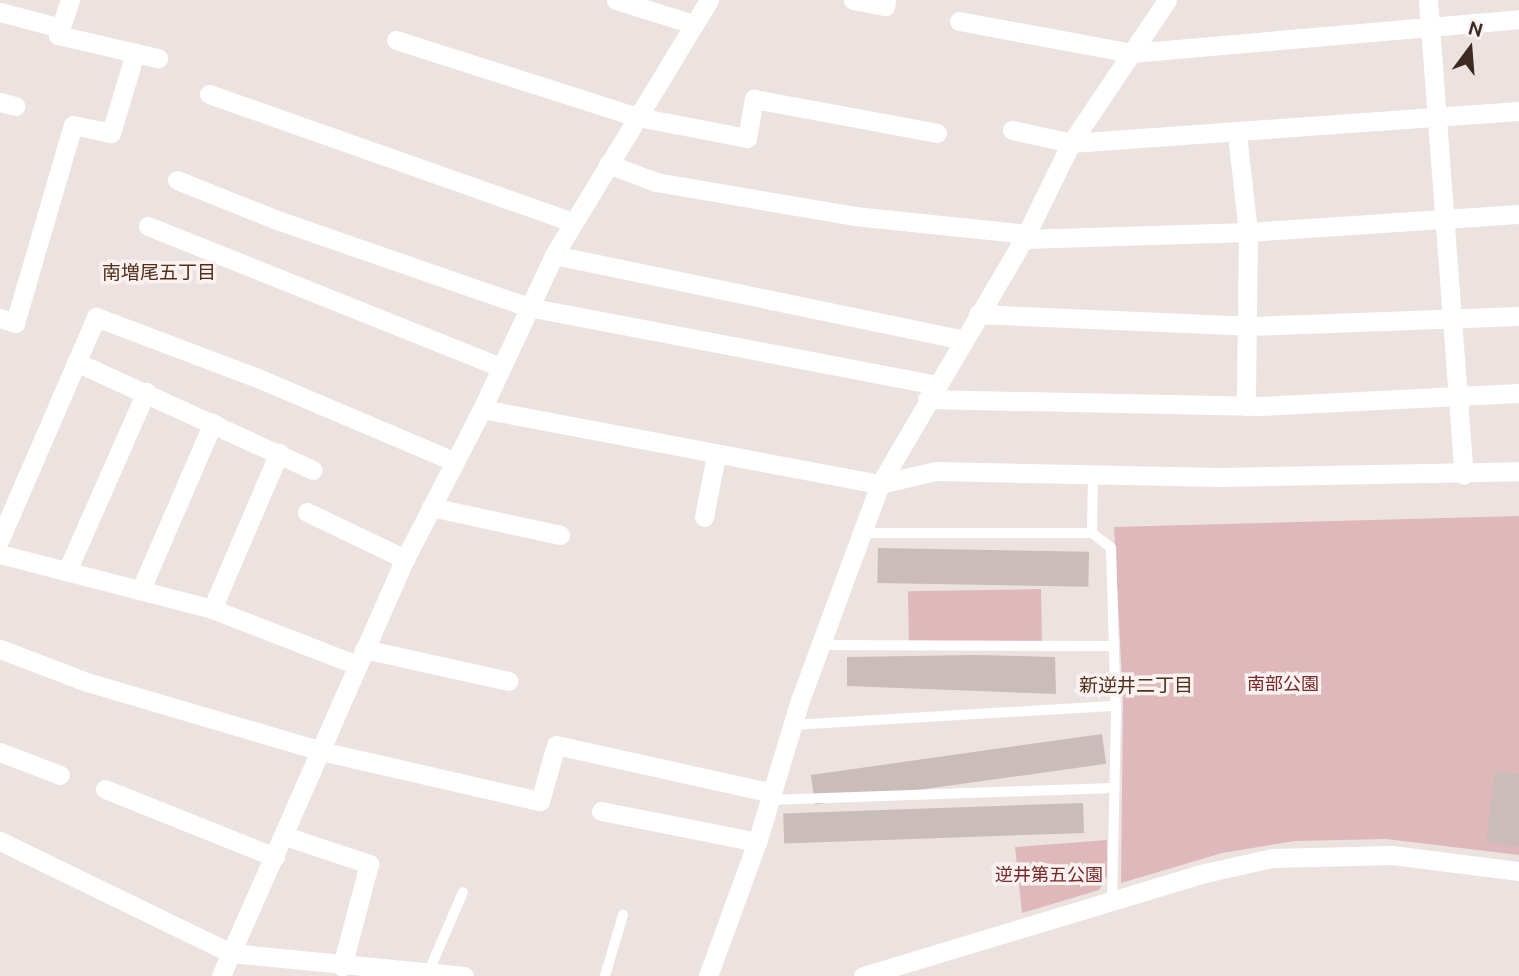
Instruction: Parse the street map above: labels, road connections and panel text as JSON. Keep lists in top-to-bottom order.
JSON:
{
  "districts": ["南増尾五丁目", "新逆井二丁目"],
  "parks": ["南部公園", "逆井第五公園"],
  "north": "top"
}
